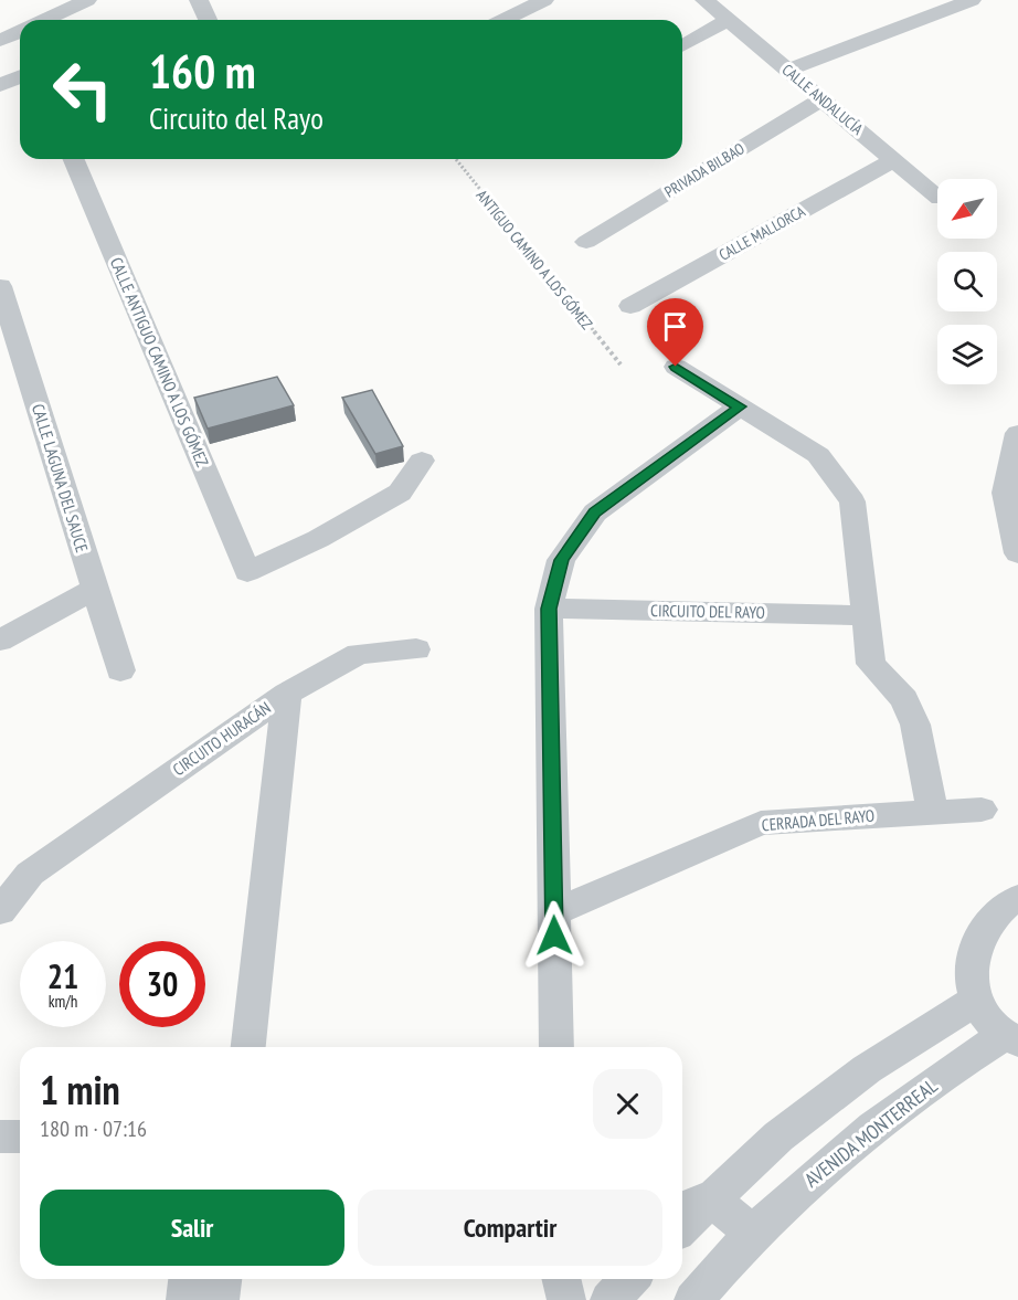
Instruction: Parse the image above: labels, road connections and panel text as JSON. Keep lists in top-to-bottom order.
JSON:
{
  "streets": {
    "street": [
      "CALLE ANDALUCÍA",
      "PRIVADA BILBAO",
      "CALLE MALLORCA",
      "CALLE ANTIGUO CAMINO A LOS GÓMEZ",
      "CALLE LAGUNA DEL SAUCE",
      "CIRCUITO DEL RAYO",
      "CIRCUITO HURACÁN",
      "CERRADA DEL RAYO",
      "AVENIDA MONTERREAL"
    ],
    "path": ["ANTIGUO CAMINO A LOS GÓMEZ"]
  },
  "crossings": [
    ["CALLE ANDALUCÍA", "PRIVADA BILBAO"],
    ["CALLE ANDALUCÍA", "CALLE MALLORCA"]
  ],
  "north": "bottom left",
  "page": {
    "turn": ["160 m", "Circuito del Rayo"],
    "speed": "21 km/h",
    "limit": "30",
    "heading": ["1 min", "180 m · 07:16"],
    "buttons": ["Salir", "Compartir"]
  }
}
